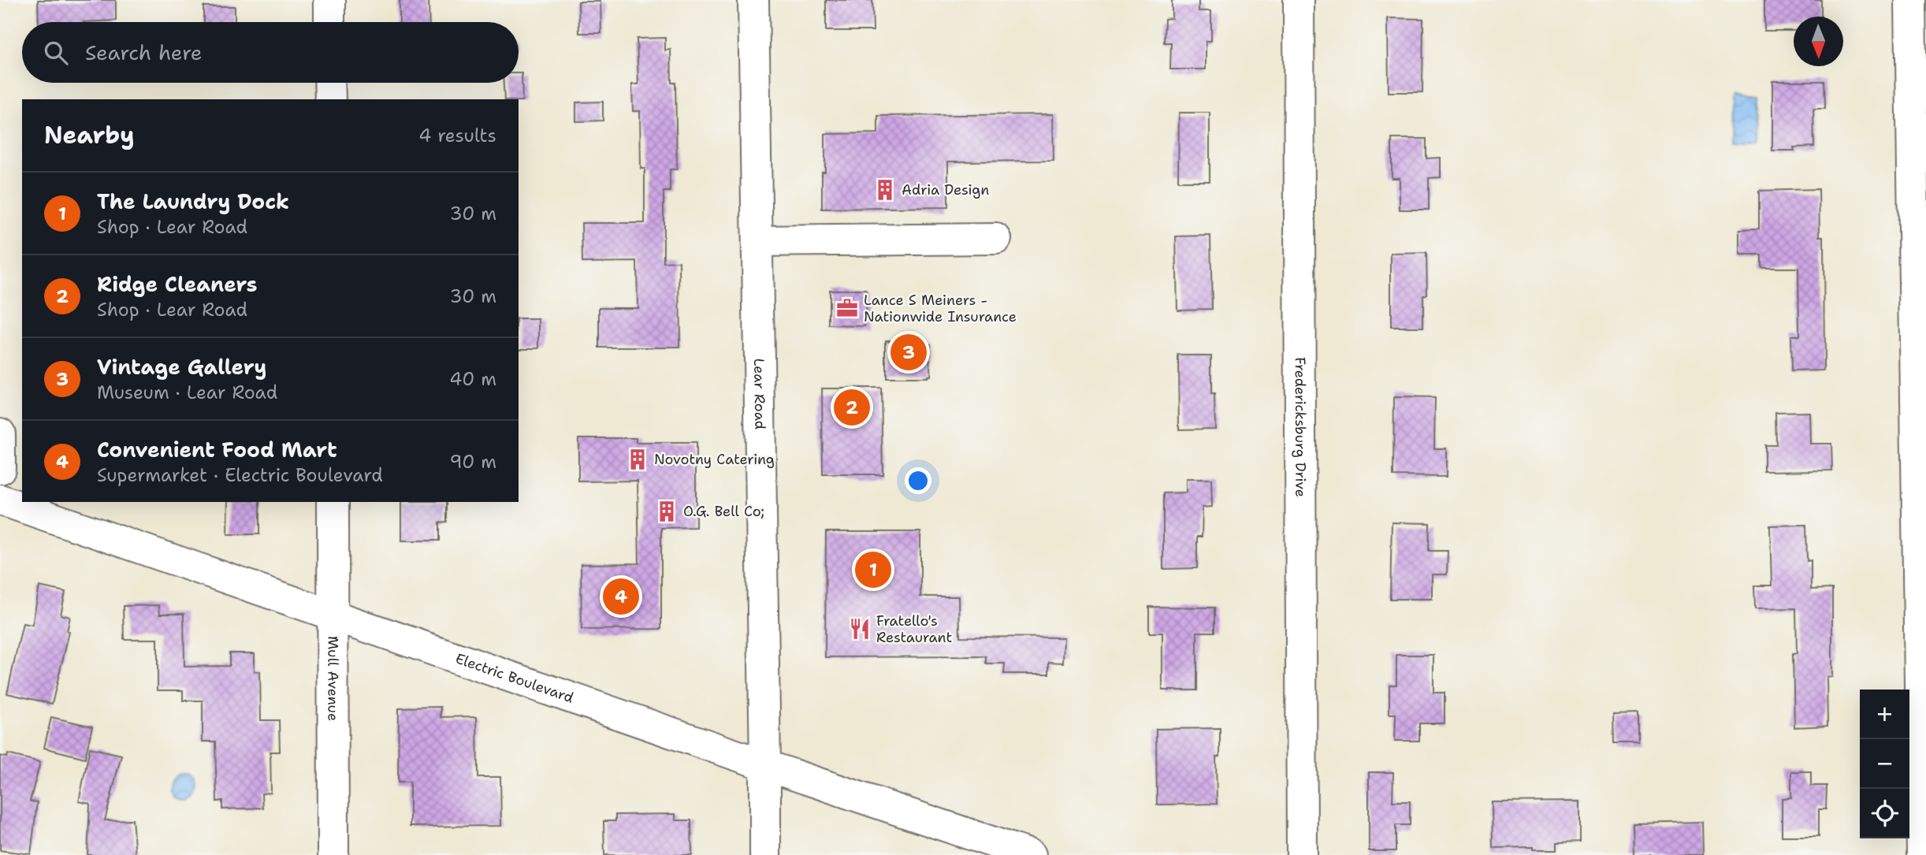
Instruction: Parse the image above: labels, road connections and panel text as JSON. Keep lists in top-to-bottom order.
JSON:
{
  "streets": {
    "street": [
      "Lear Road",
      "Fredericksburg Drive",
      "Mull Avenue",
      "Electric Boulevard"
    ]
  },
  "crossings": [
    ["Lear Road", "Electric Boulevard"],
    ["Mull Avenue", "Electric Boulevard"]
  ],
  "places": {
    "building": ["Adria Design", "Novotny Catering", "O.G. Bell Co;"],
    "office": ["Lance S Meiners - Nationwide Insurance"],
    "restaurant": ["Fratello's Restaurant"]
  },
  "north": "bottom",
  "page": {
    "search": "Search here",
    "heading": ["Nearby", "4 results"],
    "list": [
      {
        "mark": "1",
        "name": "The Laundry Dock",
        "note": "Shop · Lear Road",
        "value": "30 m"
      },
      {
        "mark": "2",
        "name": "Ridge Cleaners",
        "note": "Shop · Lear Road",
        "value": "30 m"
      },
      {
        "mark": "3",
        "name": "Vintage Gallery",
        "note": "Museum · Lear Road",
        "value": "40 m"
      },
      {
        "mark": "4",
        "name": "Convenient Food Mart",
        "note": "Supermarket · Electric Boulevard",
        "value": "90 m"
      }
    ],
    "pins": [
      "3",
      "2",
      "1",
      "4"
    ],
    "map_buttons": ["+", "−"]
  }
}
